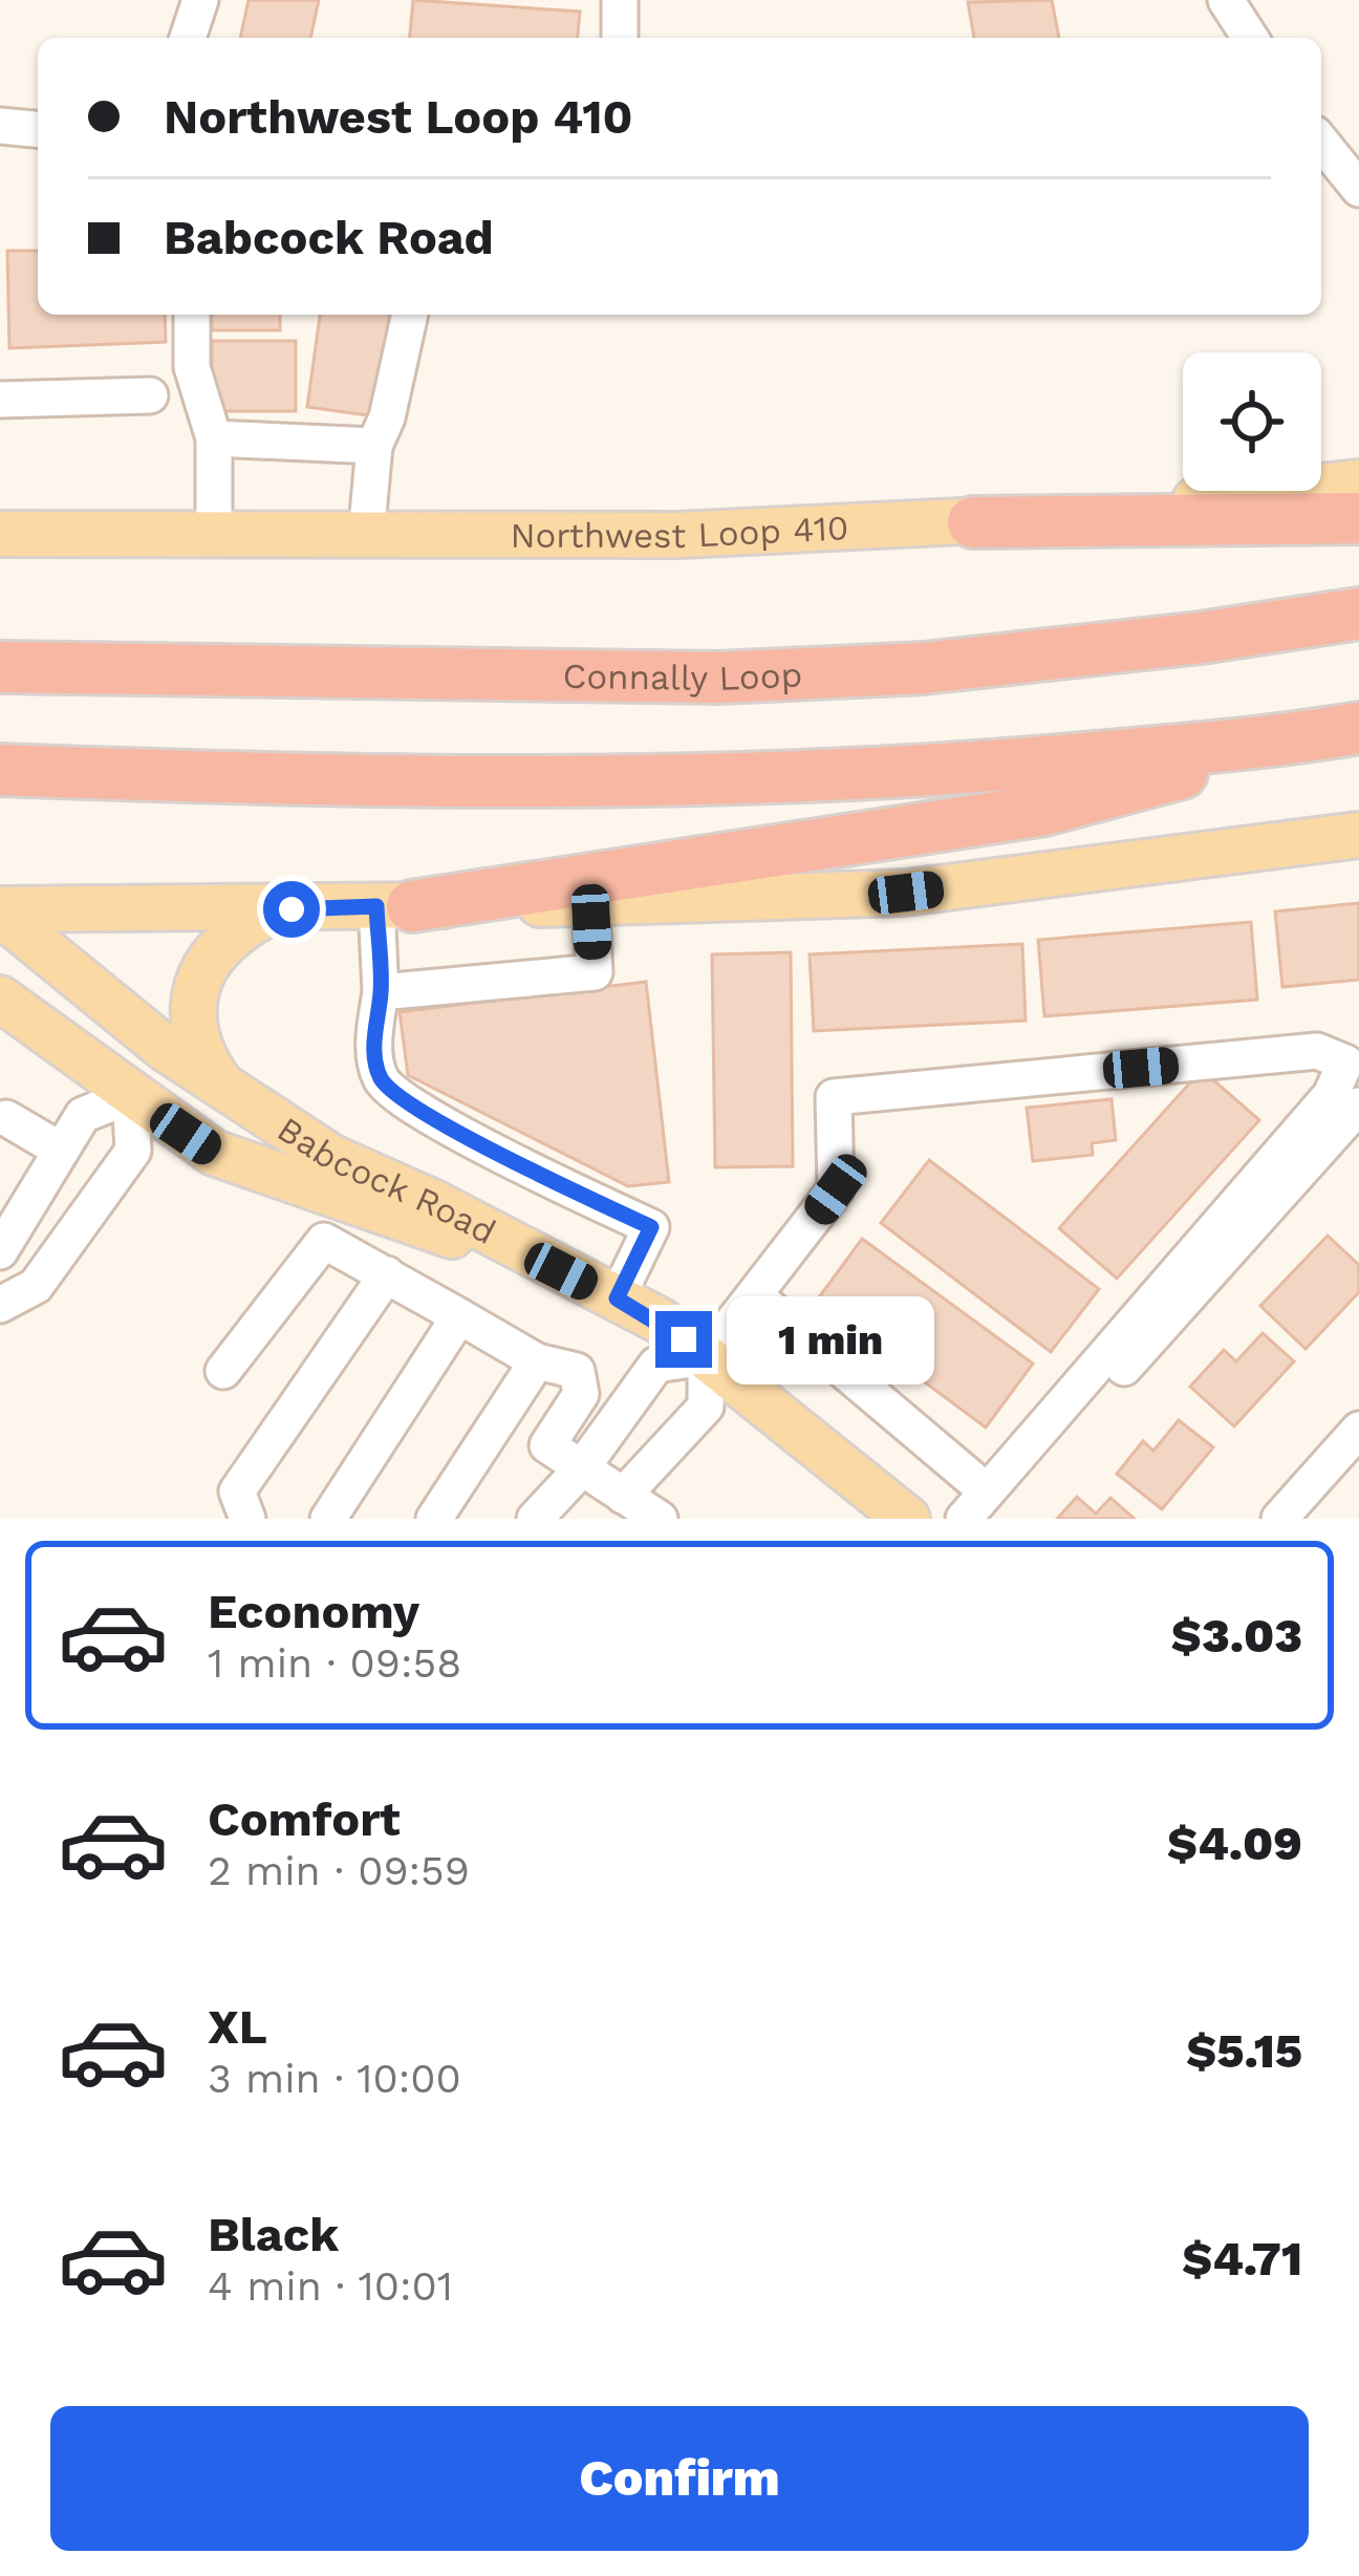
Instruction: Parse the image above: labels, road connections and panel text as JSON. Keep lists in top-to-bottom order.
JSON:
{
  "streets": {
    "highway": ["Connally Loop"],
    "main road": ["Northwest Loop 410", "Babcock Road"]
  },
  "page": {
    "banner": ["Northwest Loop 410", "Babcock Road"],
    "bubble": "1 min",
    "list": [
      {
        "name": "Economy",
        "note": "1 min · 09:58",
        "value": "$3.03"
      },
      {
        "name": "Comfort",
        "note": "2 min · 09:59",
        "value": "$4.09"
      },
      {
        "name": "XL",
        "note": "3 min · 10:00",
        "value": "$5.15"
      },
      {
        "name": "Black",
        "note": "4 min · 10:01",
        "value": "$4.71"
      }
    ],
    "buttons": "Confirm"
  }
}
